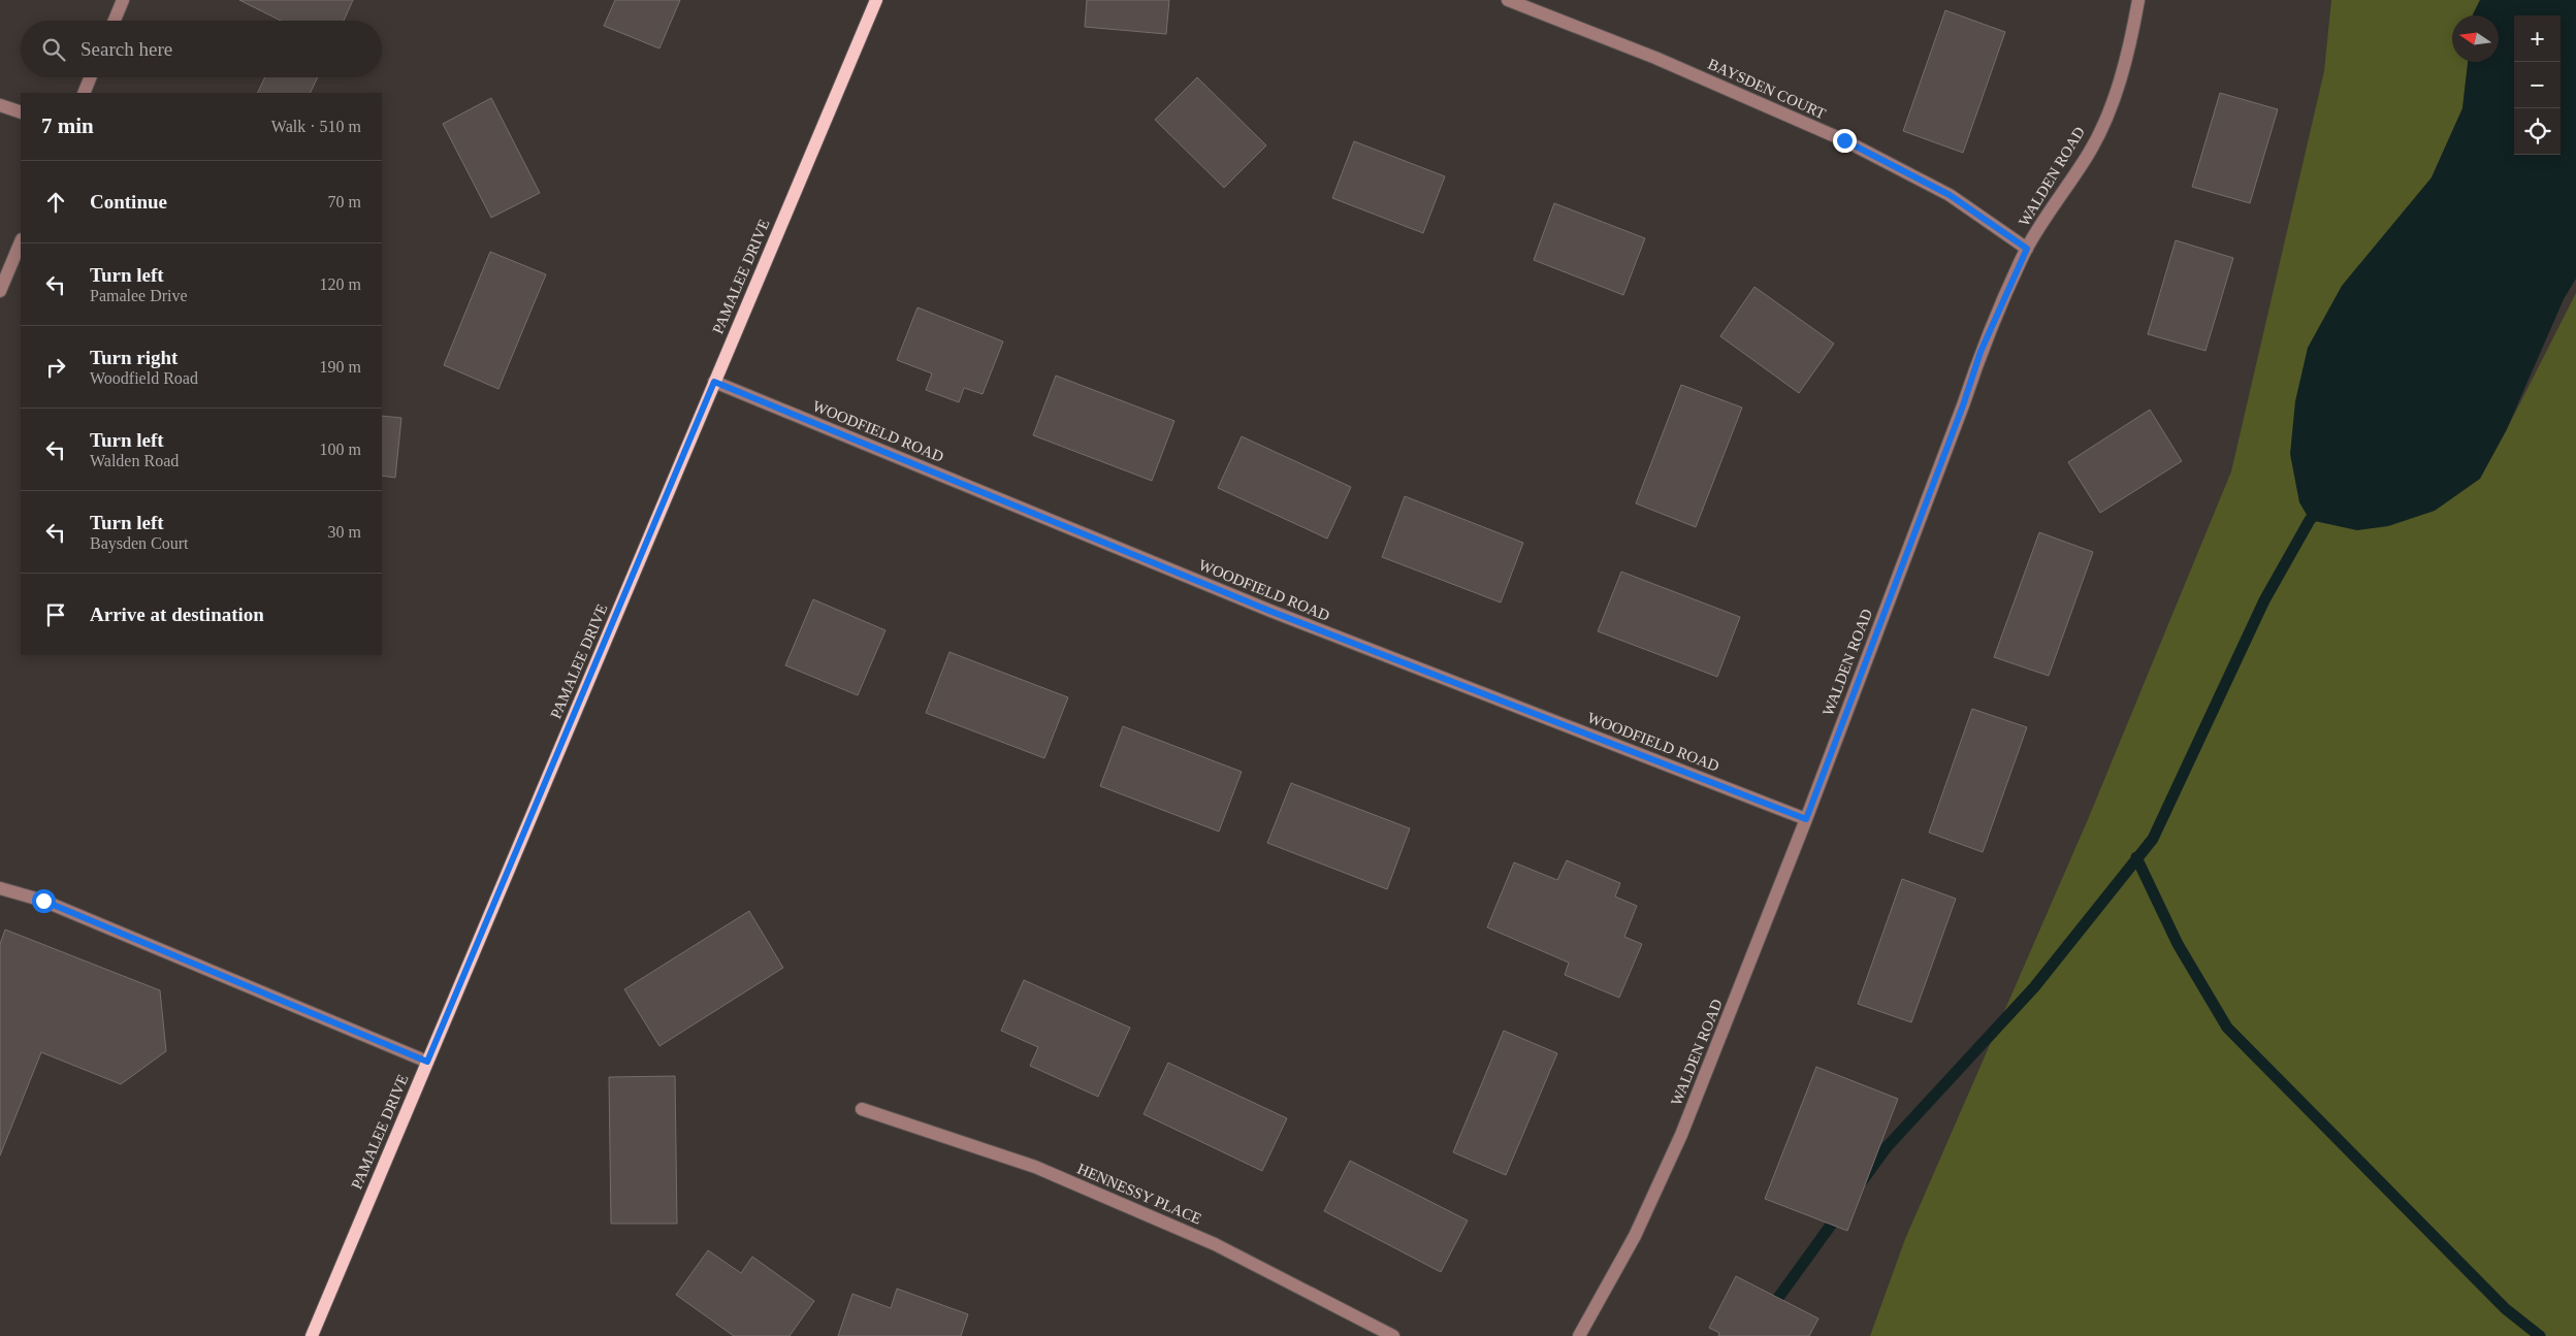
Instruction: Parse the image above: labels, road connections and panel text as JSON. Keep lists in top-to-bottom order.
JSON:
{
  "streets": {
    "main road": ["PAMALEE DRIVE"],
    "street": [
      "BAYSDEN COURT",
      "WALDEN ROAD",
      "WOODFIELD ROAD",
      "HENNESSY PLACE"
    ]
  },
  "crossings": [
    ["BAYSDEN COURT", "WALDEN ROAD"],
    ["WALDEN ROAD", "WOODFIELD ROAD"],
    ["PAMALEE DRIVE", "WOODFIELD ROAD"]
  ],
  "north": "left",
  "page": {
    "map_buttons": ["+", "−"],
    "search": "Search here",
    "heading": ["7 min", "Walk · 510 m"],
    "list": [
      ["Continue", "70 m"],
      ["Turn left", "Pamalee Drive", "120 m"],
      ["Turn right", "Woodfield Road", "190 m"],
      ["Turn left", "Walden Road", "100 m"],
      ["Turn left", "Baysden Court", "30 m"],
      "Arrive at destination"
    ]
  }
}
